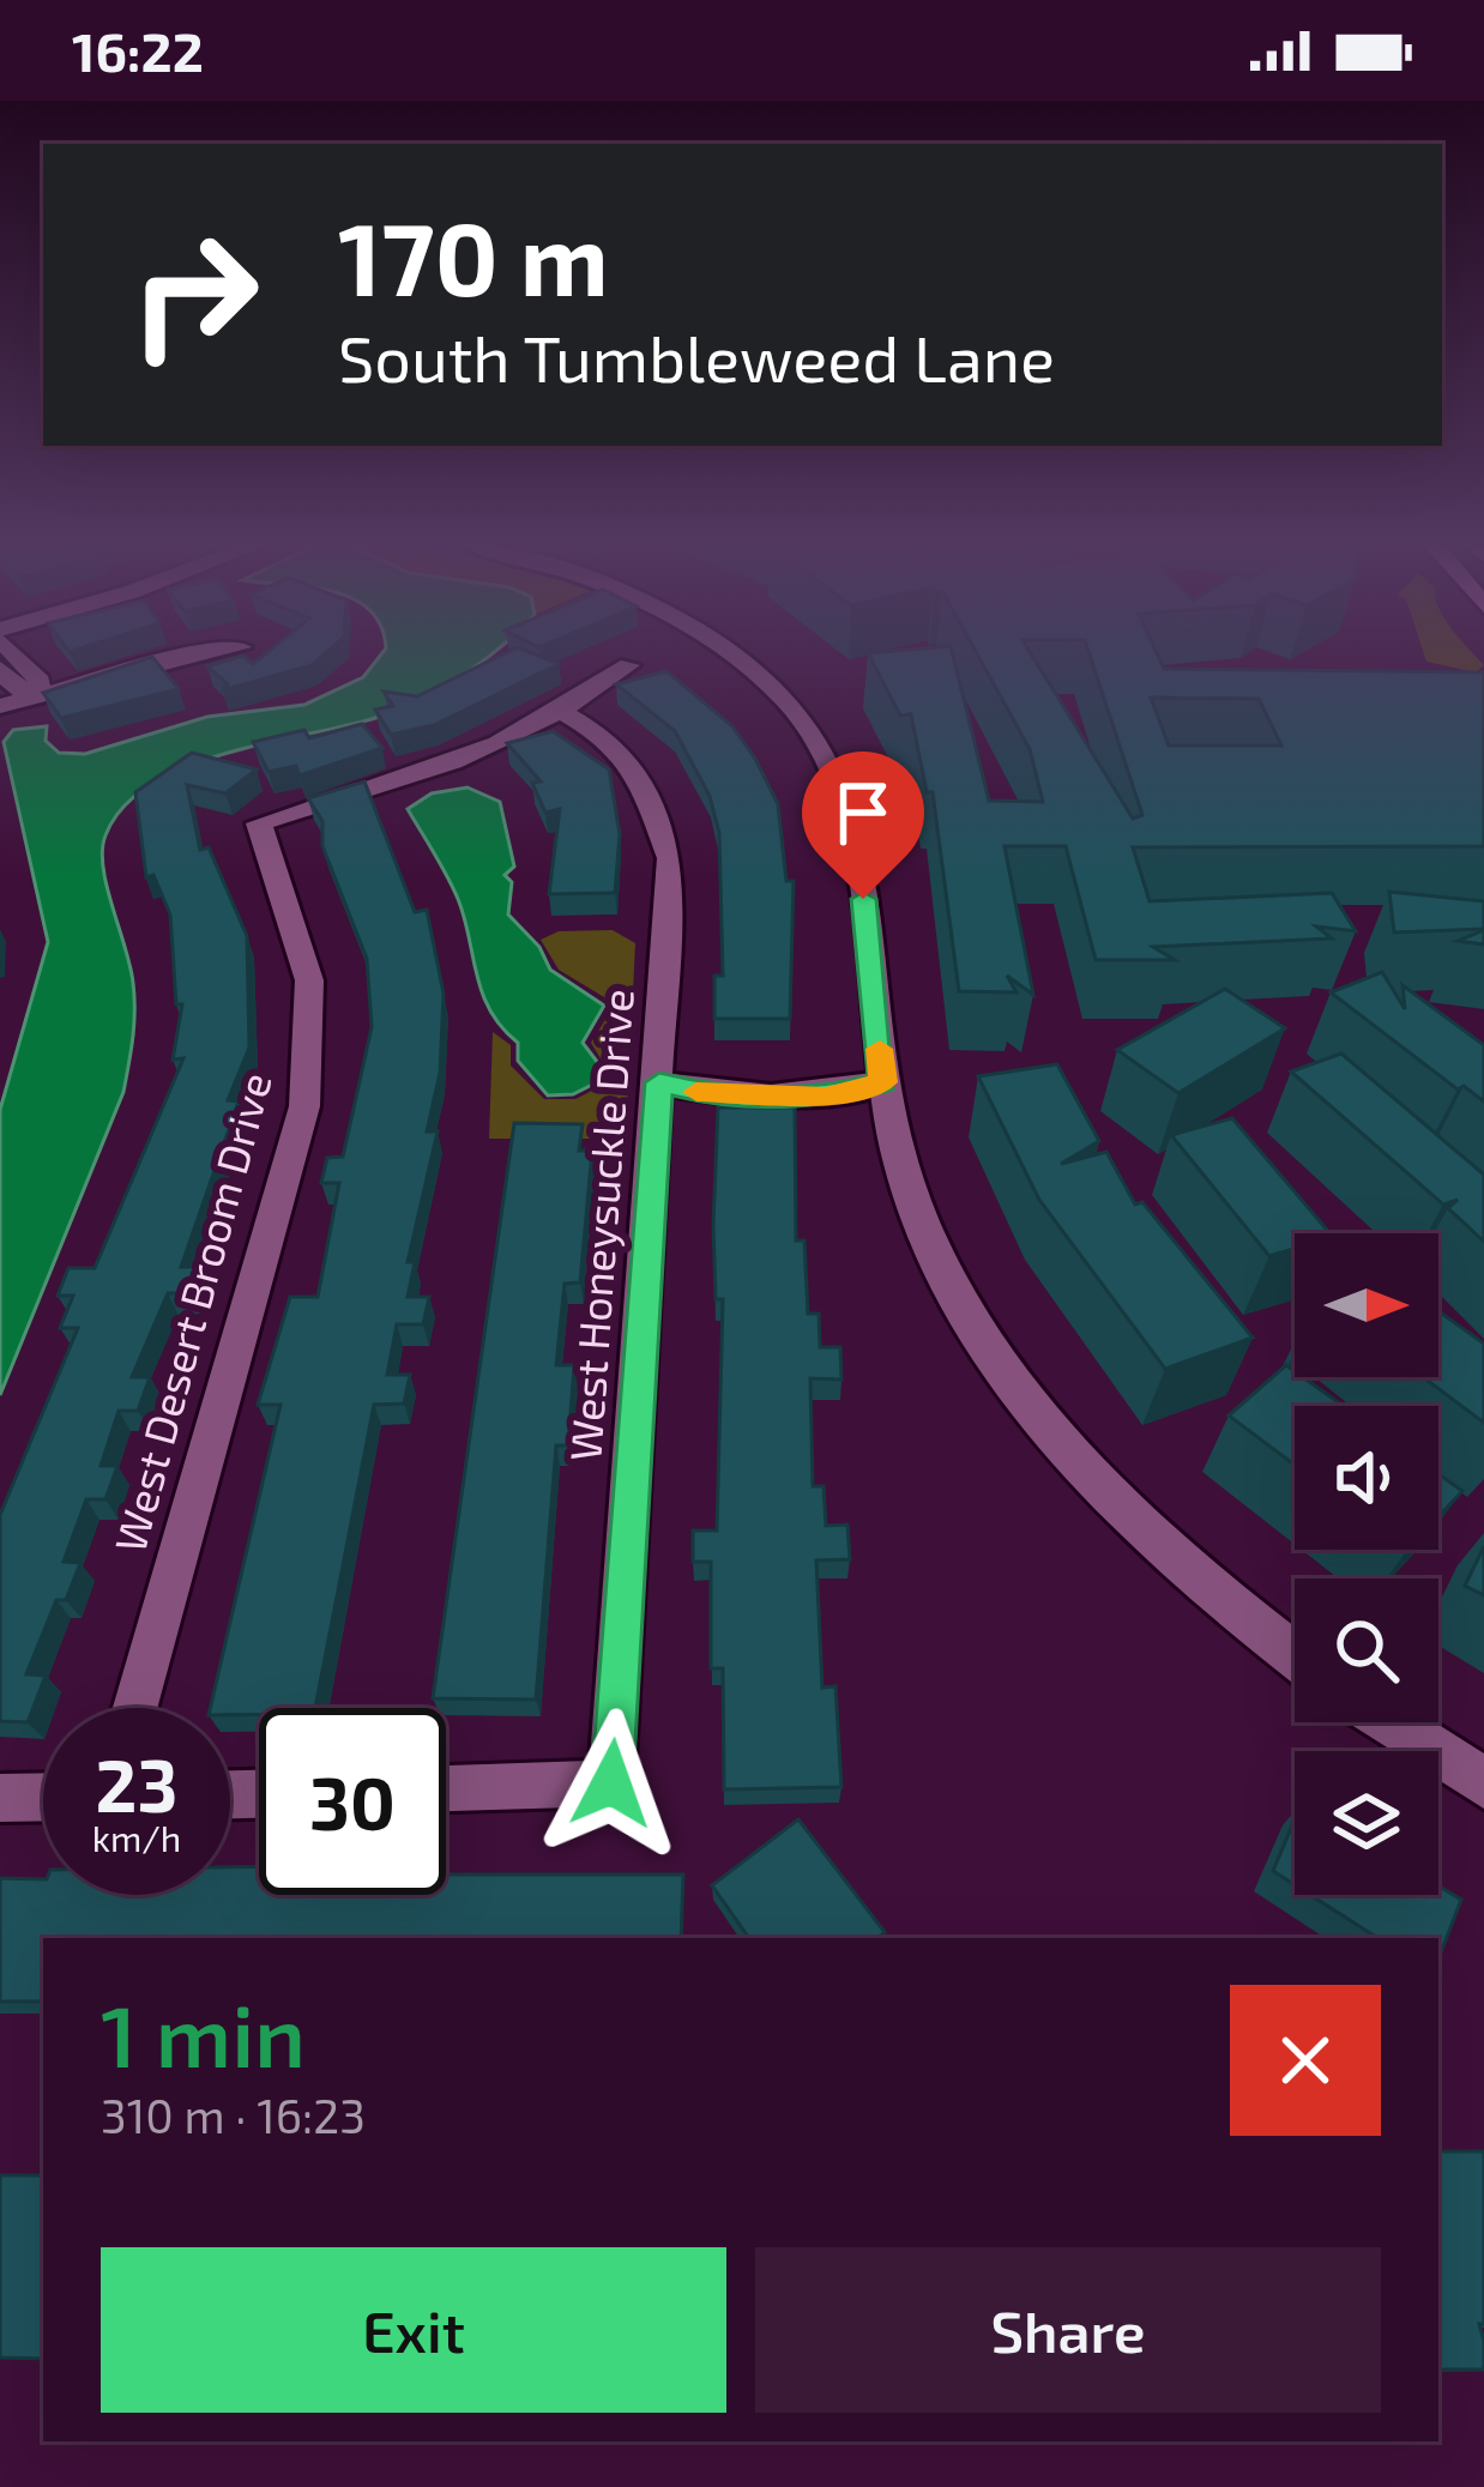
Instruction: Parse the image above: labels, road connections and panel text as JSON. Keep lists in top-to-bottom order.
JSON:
{
  "streets": {
    "street": ["West Honeysuckle Drive", "West Desert Broom Drive"]
  },
  "crossings": [
    ["West Honeysuckle Drive", "West Desert Broom Drive"]
  ],
  "north": "right",
  "page": {
    "status": "16:22",
    "turn": ["170 m", "South Tumbleweed Lane"],
    "speed": "23 km/h",
    "limit": "30",
    "heading": ["1 min", "310 m · 16:23"],
    "buttons": ["Exit", "Share"]
  }
}
